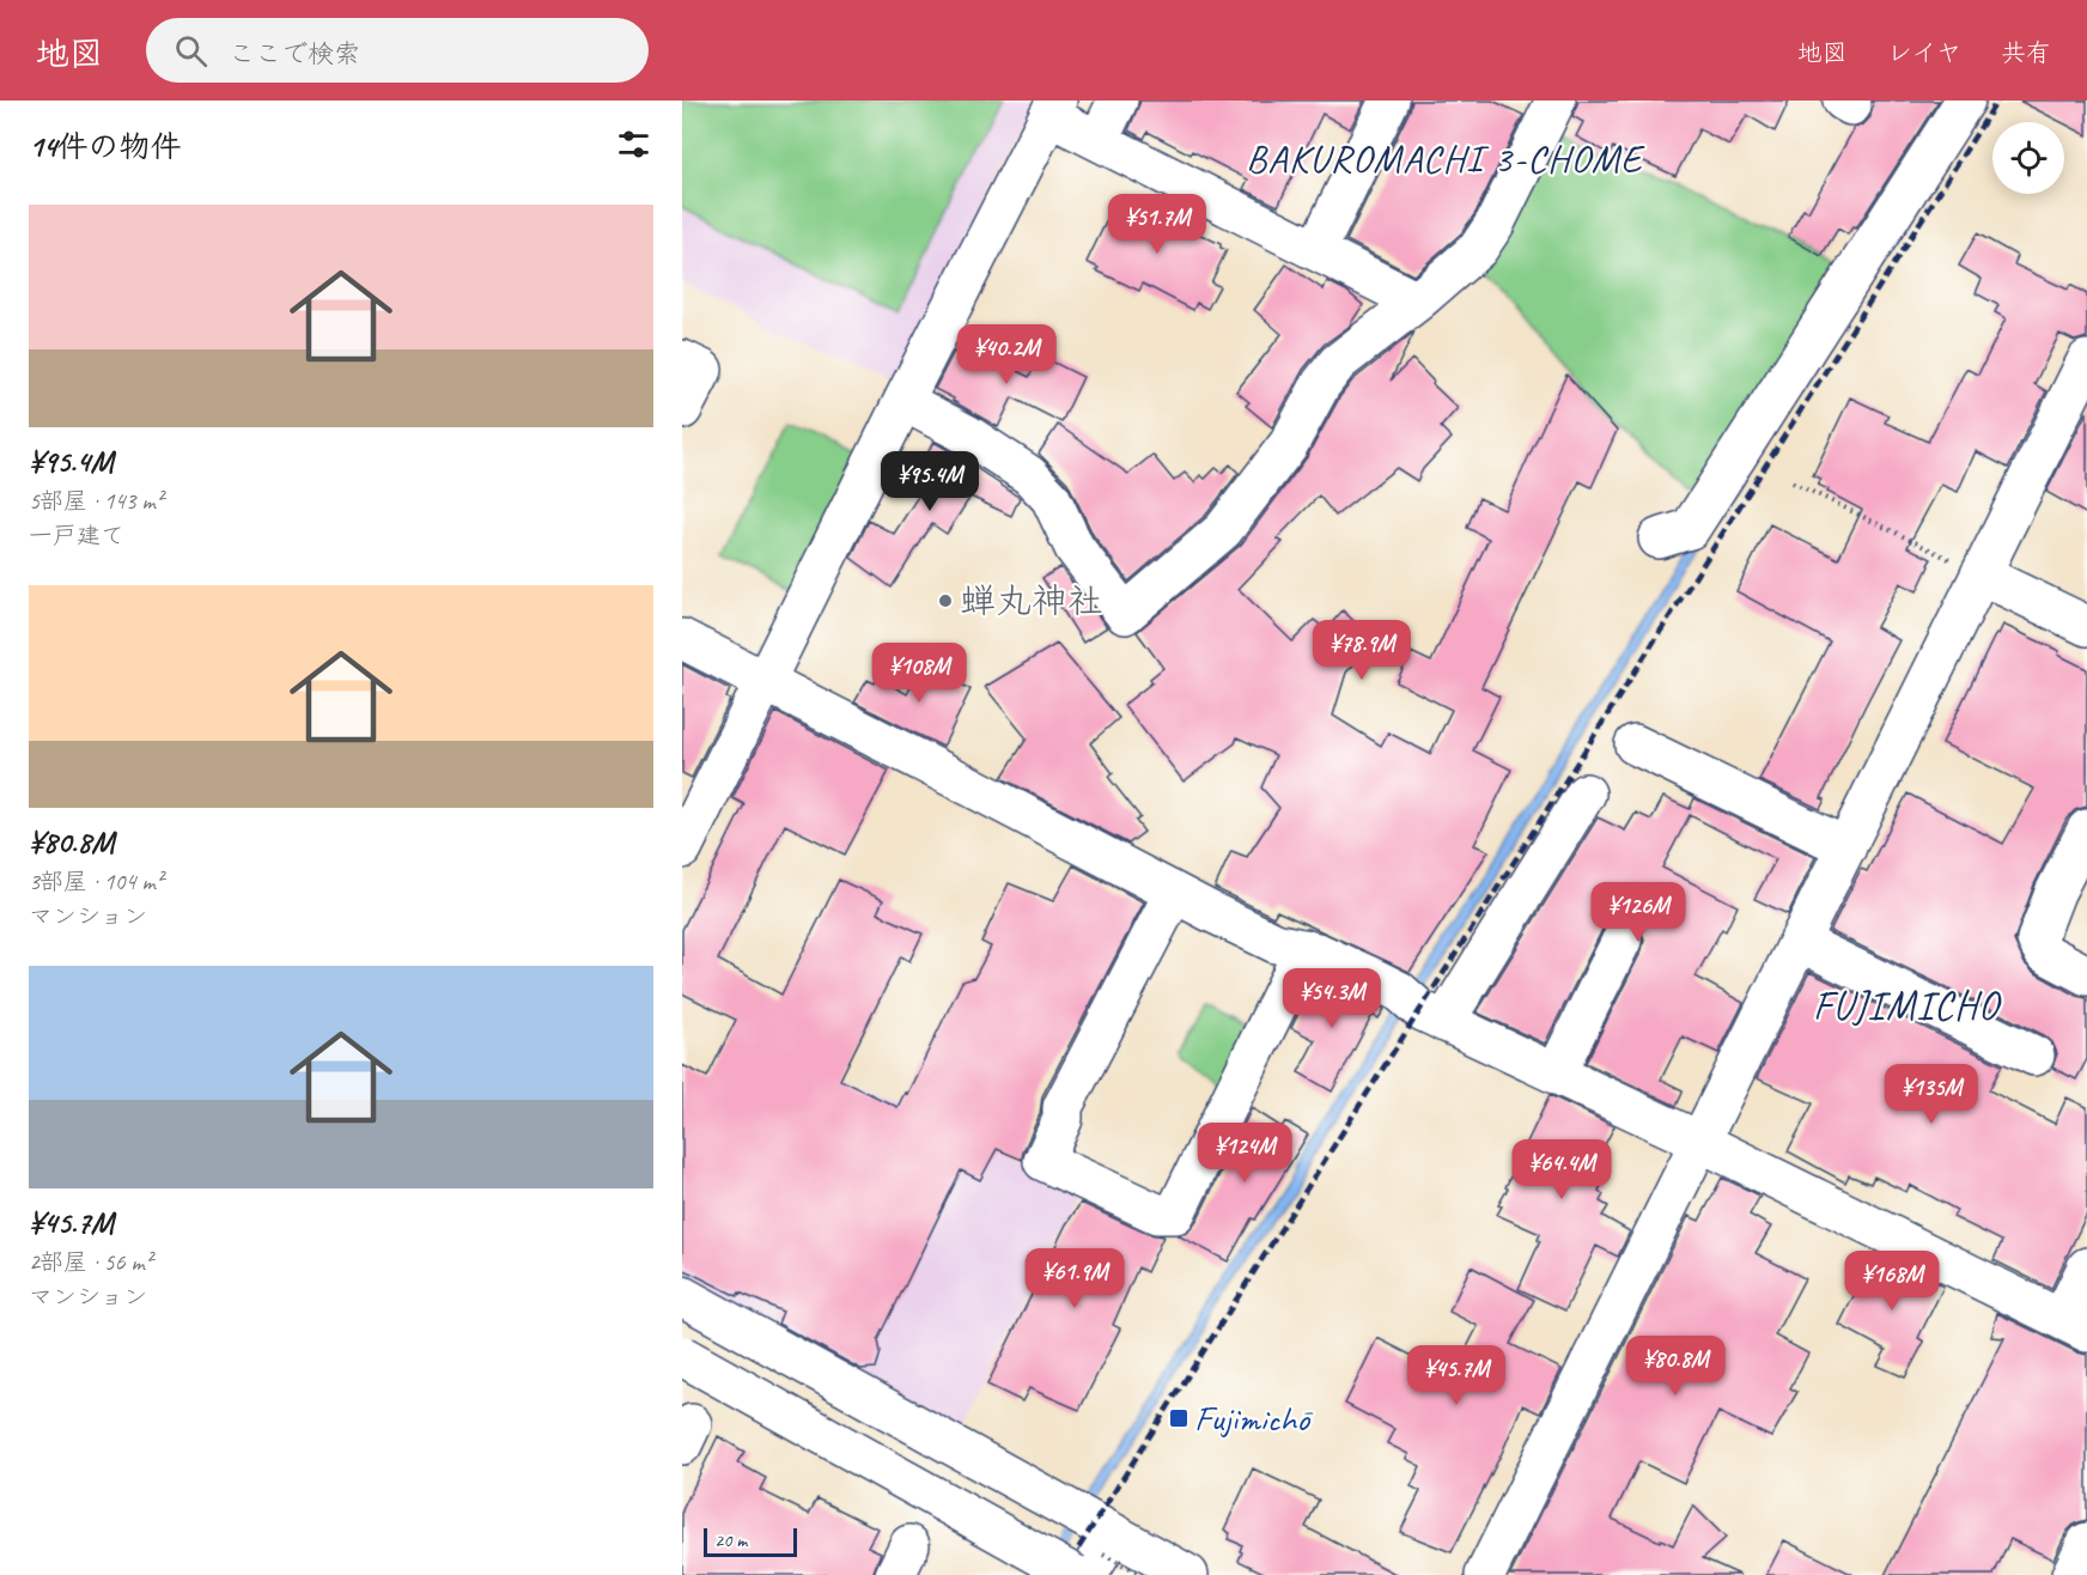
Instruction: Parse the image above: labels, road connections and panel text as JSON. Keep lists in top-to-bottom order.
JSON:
{
  "districts": ["BAKUROMACHI 3-CHOME", "FUJIMICHO"],
  "places": {
    "other": ["蝉丸神社"],
    "transit": ["Fujimichō"]
  },
  "scale_bar": "20 m",
  "page": {
    "header": "地図",
    "search": "ここで検索",
    "nav": ["地図", "レイヤ", "共有"],
    "heading": "14件の物件",
    "list": [
      {
        "name": "¥95.4M",
        "note": "5部屋 · 143 m² · 一戸建て"
      },
      {
        "name": "¥80.8M",
        "note": "3部屋 · 104 m² · マンション"
      },
      {
        "name": "¥45.7M",
        "note": "2部屋 · 56 m² · マンション"
      }
    ],
    "price": [
      "¥51.7M",
      "¥40.2M",
      "¥95.4M",
      "¥78.9M",
      "¥108M",
      "¥126M",
      "¥54.3M",
      "¥135M",
      "¥124M",
      "¥64.4M",
      "¥61.9M",
      "¥168M",
      "¥80.8M",
      "¥45.7M"
    ],
    "scale": "20 m"
  }
}
